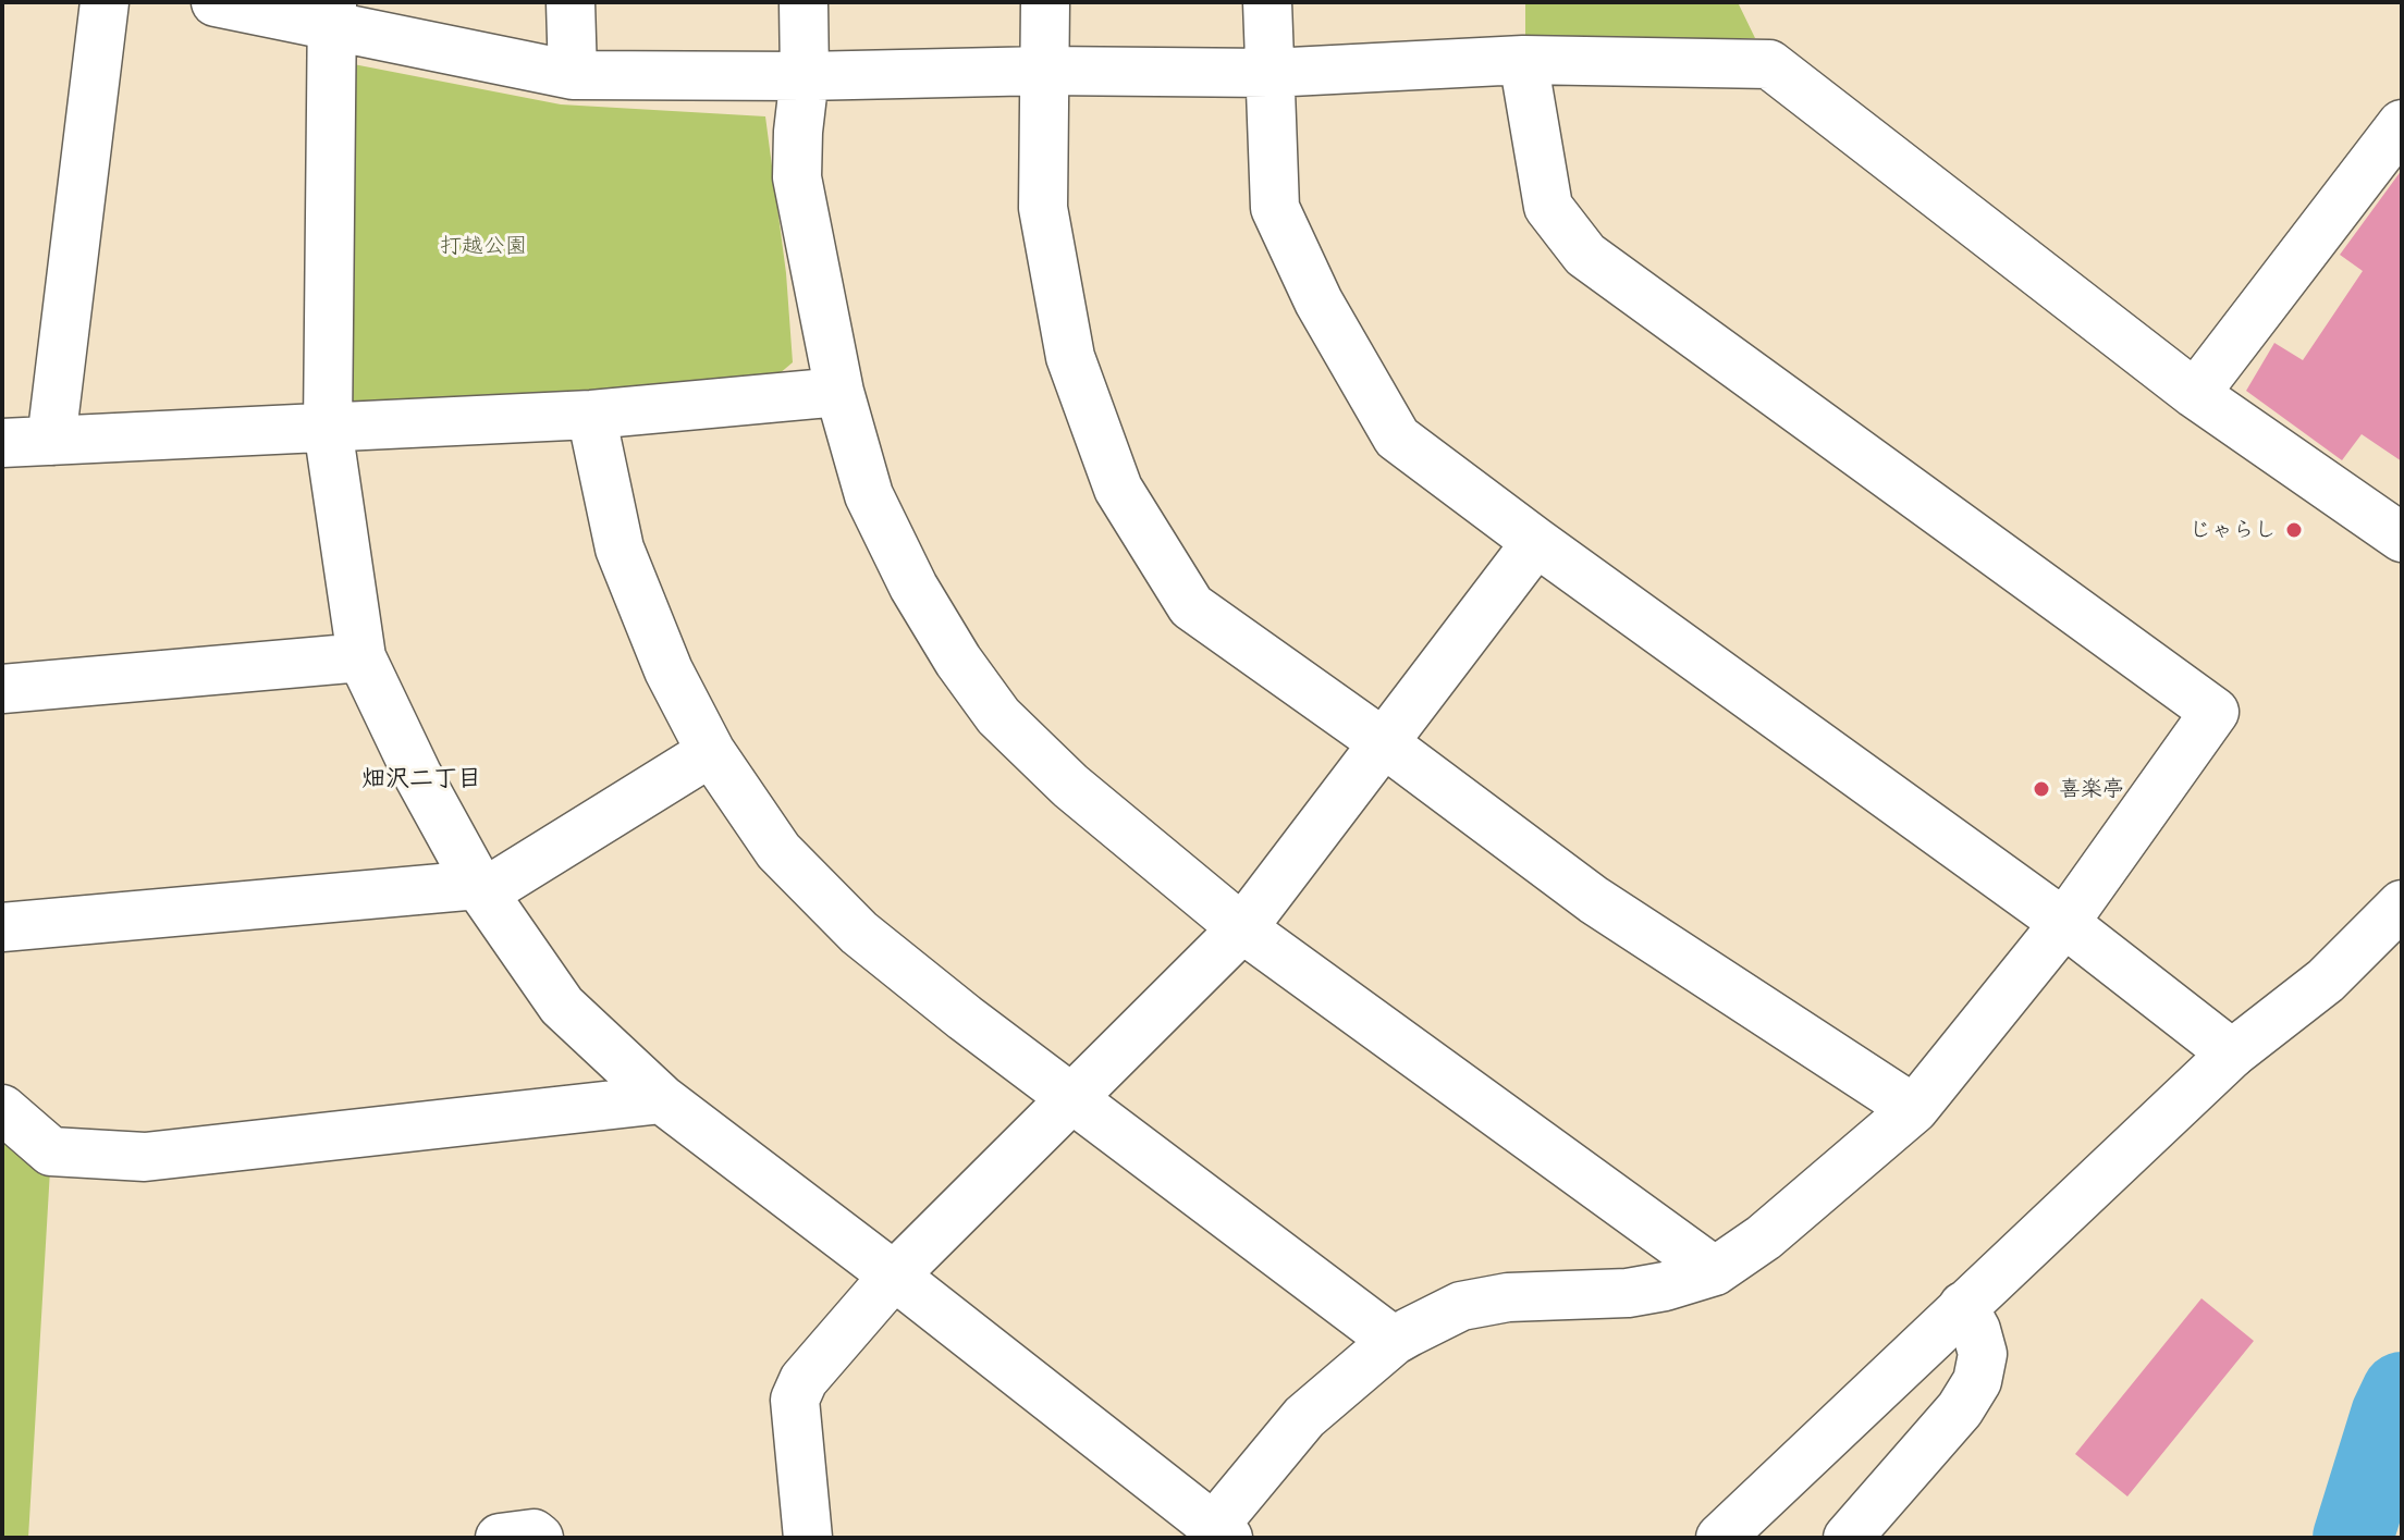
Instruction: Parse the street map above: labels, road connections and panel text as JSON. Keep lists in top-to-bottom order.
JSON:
{
  "districts": ["畑沢二丁目"],
  "parks": ["打越公園"],
  "places": ["じゃらし", "喜楽亭"]
}
